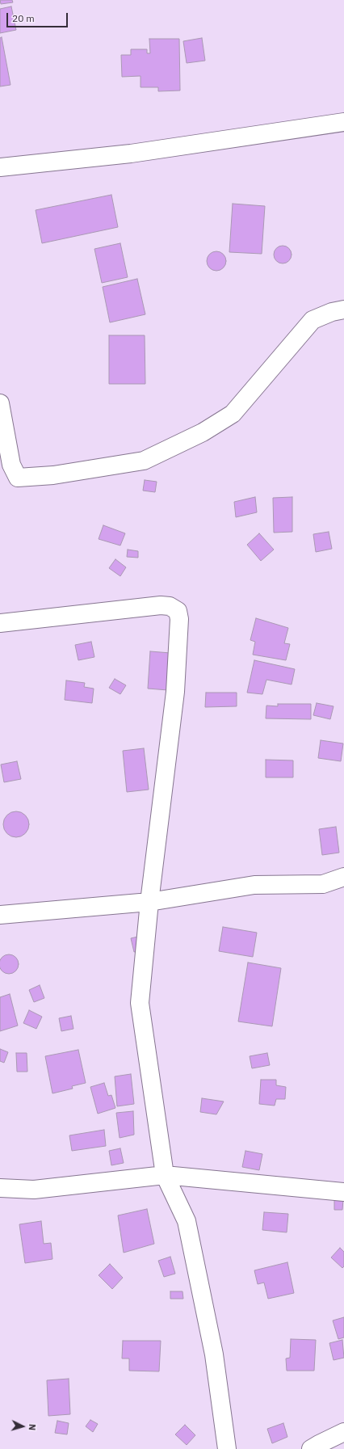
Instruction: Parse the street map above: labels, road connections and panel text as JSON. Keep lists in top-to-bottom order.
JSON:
{
  "scale_bar": "20 m",
  "north": "right"
}
